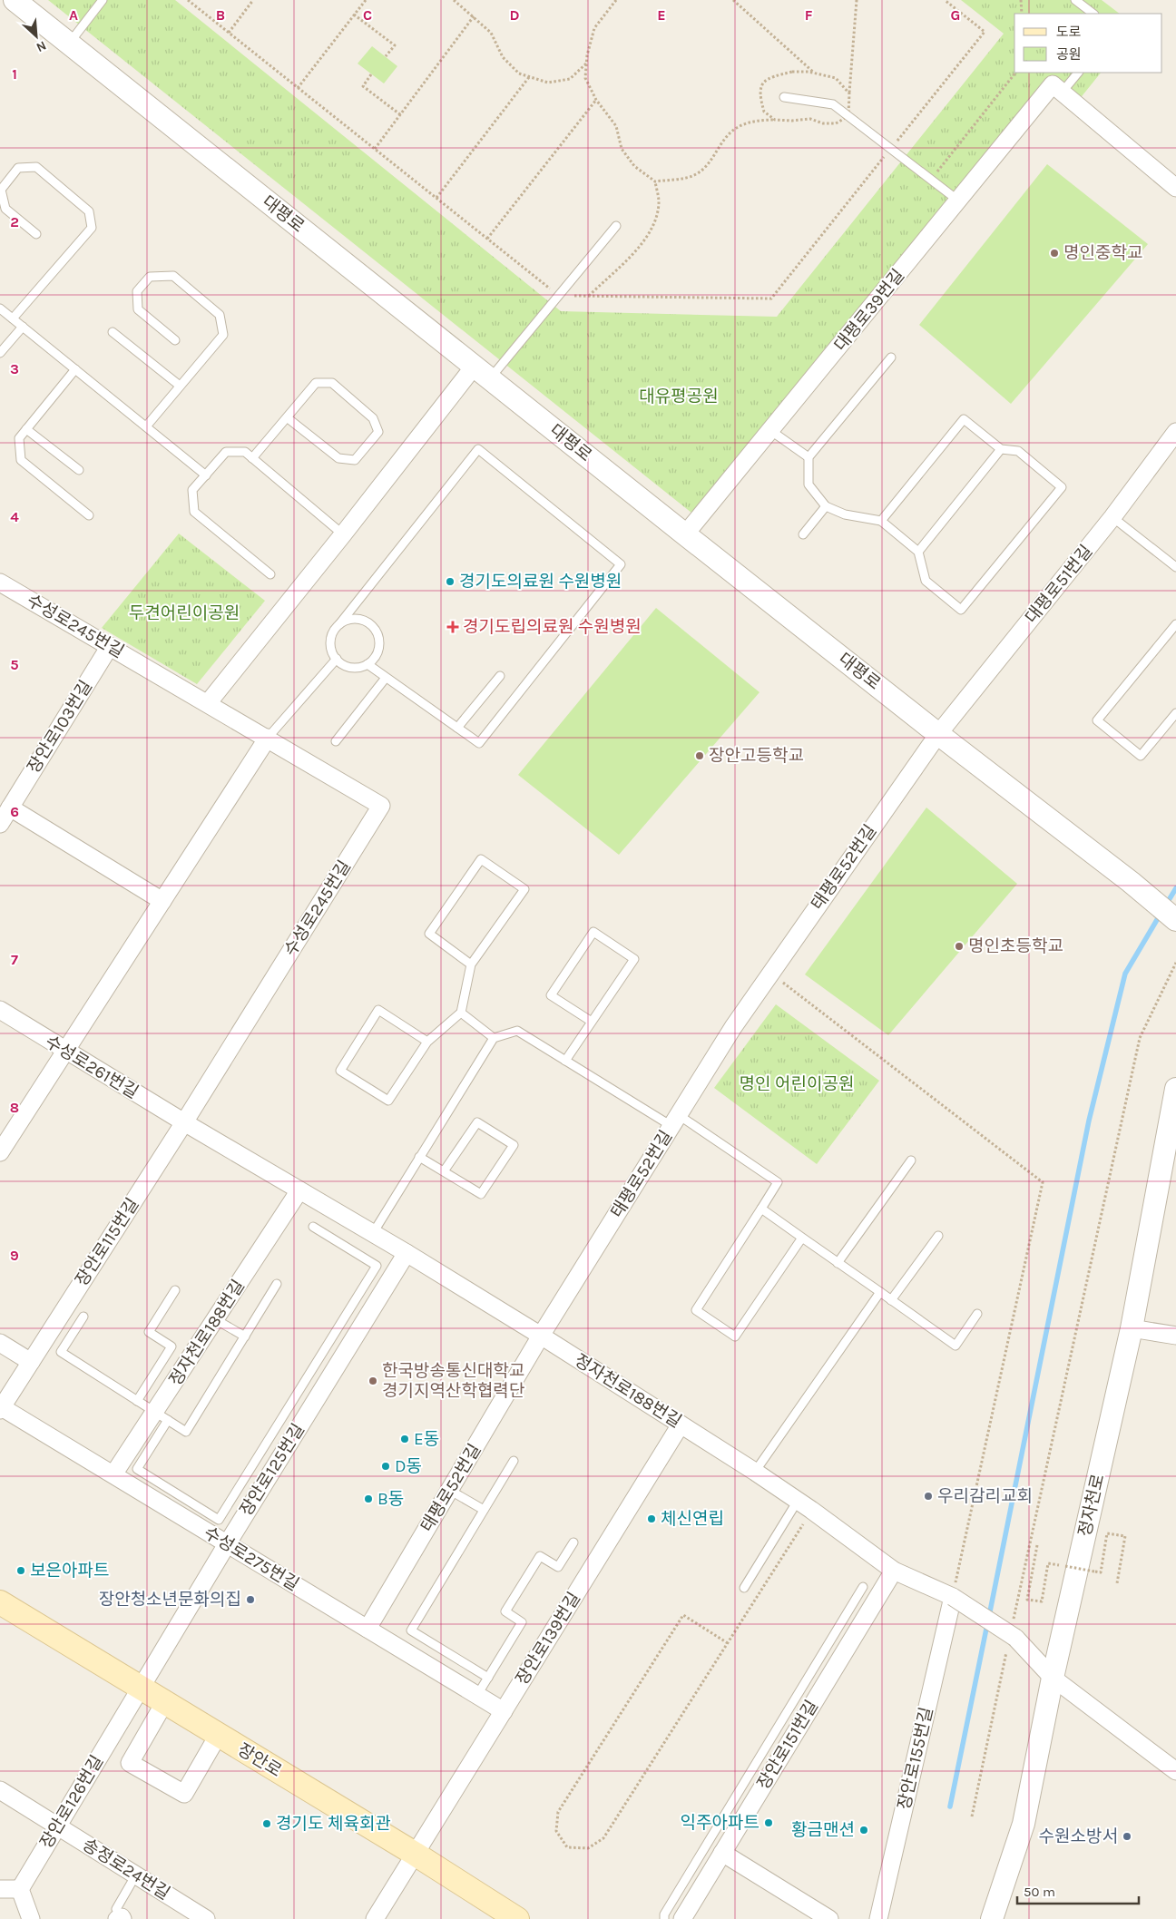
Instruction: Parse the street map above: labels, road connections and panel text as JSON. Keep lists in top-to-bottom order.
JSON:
{
  "streets": {
    "main road": ["장안로"],
    "street": [
      "대평로",
      "대평로39번길",
      "대평로51번길",
      "수성로245번길",
      "장안로103번길",
      "태평로52번길",
      "수성로261번길",
      "장안로115번길",
      "정자천로188번길",
      "장안로125번길",
      "정자천로",
      "수성로275번길",
      "장안로139번길",
      "장안로151번길",
      "장안로155번길",
      "장안로126번길",
      "송정로24번길"
    ]
  },
  "crossings": [
    ["대평로", "대평로39번길"],
    ["대평로", "대평로51번길"],
    ["대평로", "태평로52번길"],
    ["대평로51번길", "태평로52번길"],
    ["수성로245번길", "장안로103번길"],
    ["수성로245번길", "수성로261번길"],
    ["수성로245번길", "장안로115번길"],
    ["수성로245번길", "정자천로188번길"],
    ["태평로52번길", "정자천로188번길"],
    ["태평로52번길", "수성로275번길"],
    ["수성로261번길", "장안로115번길"],
    ["수성로261번길", "정자천로188번길"],
    ["장안로115번길", "정자천로188번길"],
    ["장안로115번길", "수성로275번길"],
    ["정자천로188번길", "장안로125번길"],
    ["정자천로188번길", "수성로275번길"],
    ["정자천로188번길", "장안로139번길"],
    ["정자천로188번길", "장안로151번길"],
    ["정자천로188번길", "장안로155번길"],
    ["장안로125번길", "수성로275번길"],
    ["장안로125번길", "장안로"],
    ["장안로125번길", "장안로126번길"],
    ["수성로275번길", "장안로139번길"],
    ["장안로139번길", "장안로"],
    ["장안로", "장안로126번길"],
    ["장안로126번길", "송정로24번길"]
  ],
  "parks": ["대유평공원", "두견어린이공원", "명인 어린이공원"],
  "places": {
    "other": [
      "명인중학교",
      "경기도의료원 수원병원",
      "장안고등학교",
      "명인초등학교",
      "한국방송통신대학교 경기지역산학협력단",
      "E동",
      "D동",
      "우리감리교회",
      "B동",
      "체신연립",
      "보은아파트",
      "장안청소년문화의집",
      "익주아파트",
      "경기도 체육회관",
      "황금맨션",
      "수원소방서"
    ],
    "health": ["경기도립의료원 수원병원"]
  },
  "legend": ["도로", "공원"],
  "scale_bar": "50 m",
  "north": "bottom right",
  "grid": {
    "columns": [
      "A",
      "B",
      "C",
      "D",
      "E",
      "F",
      "G"
    ],
    "rows": [
      "1",
      "2",
      "3",
      "4",
      "5",
      "6",
      "7",
      "8",
      "9"
    ]
  }
}
